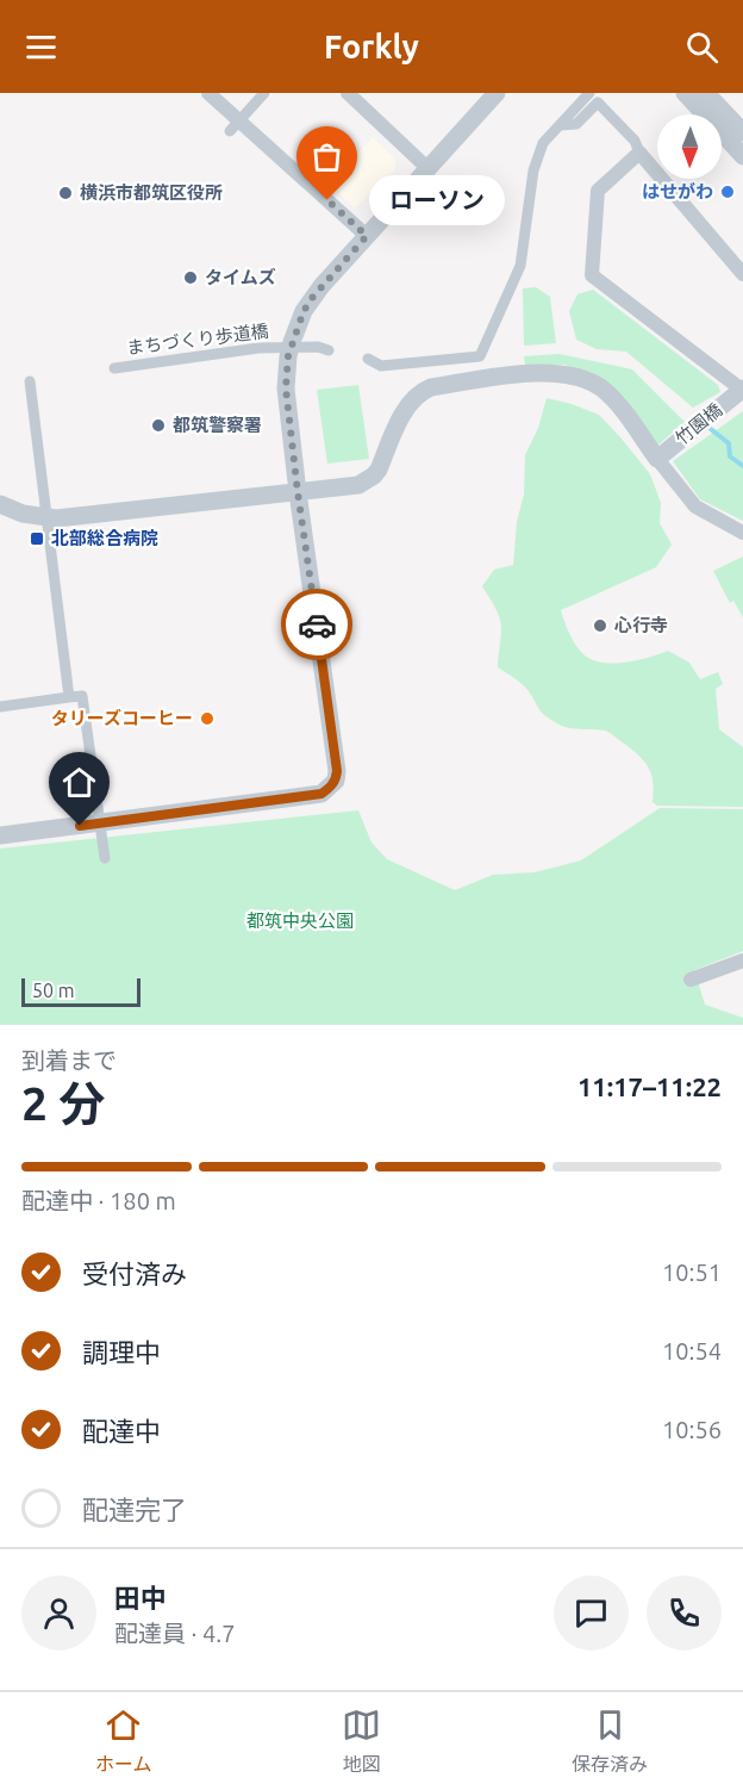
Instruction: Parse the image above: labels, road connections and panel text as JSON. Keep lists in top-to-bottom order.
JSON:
{
  "streets": {
    "street": ["まちづくり歩道橋", "竹園橋"]
  },
  "parks": ["都筑中央公園"],
  "places": {
    "other": [
      "はせがわ",
      "横浜市都筑区役所",
      "ローソン",
      "タイムズ",
      "都筑警察署",
      "心行寺",
      "タリーズコーヒー"
    ],
    "transit": ["北部総合病院"]
  },
  "scale_bar": "50 m",
  "north": "bottom",
  "page": {
    "header": "Forkly",
    "bubble": "ローソン",
    "scale": "50 m",
    "heading": ["2 分", "到着まで", "11:17–11:22"],
    "panel": ["田中", "配達員 · 4.7"],
    "bar": "配達中 · 180 m",
    "list": [
      ["受付済み", "10:51"],
      ["調理中", "10:54"],
      ["配達中", "10:56"],
      "配達完了"
    ],
    "tabs": ["ホーム", "地図", "保存済み"]
  }
}
